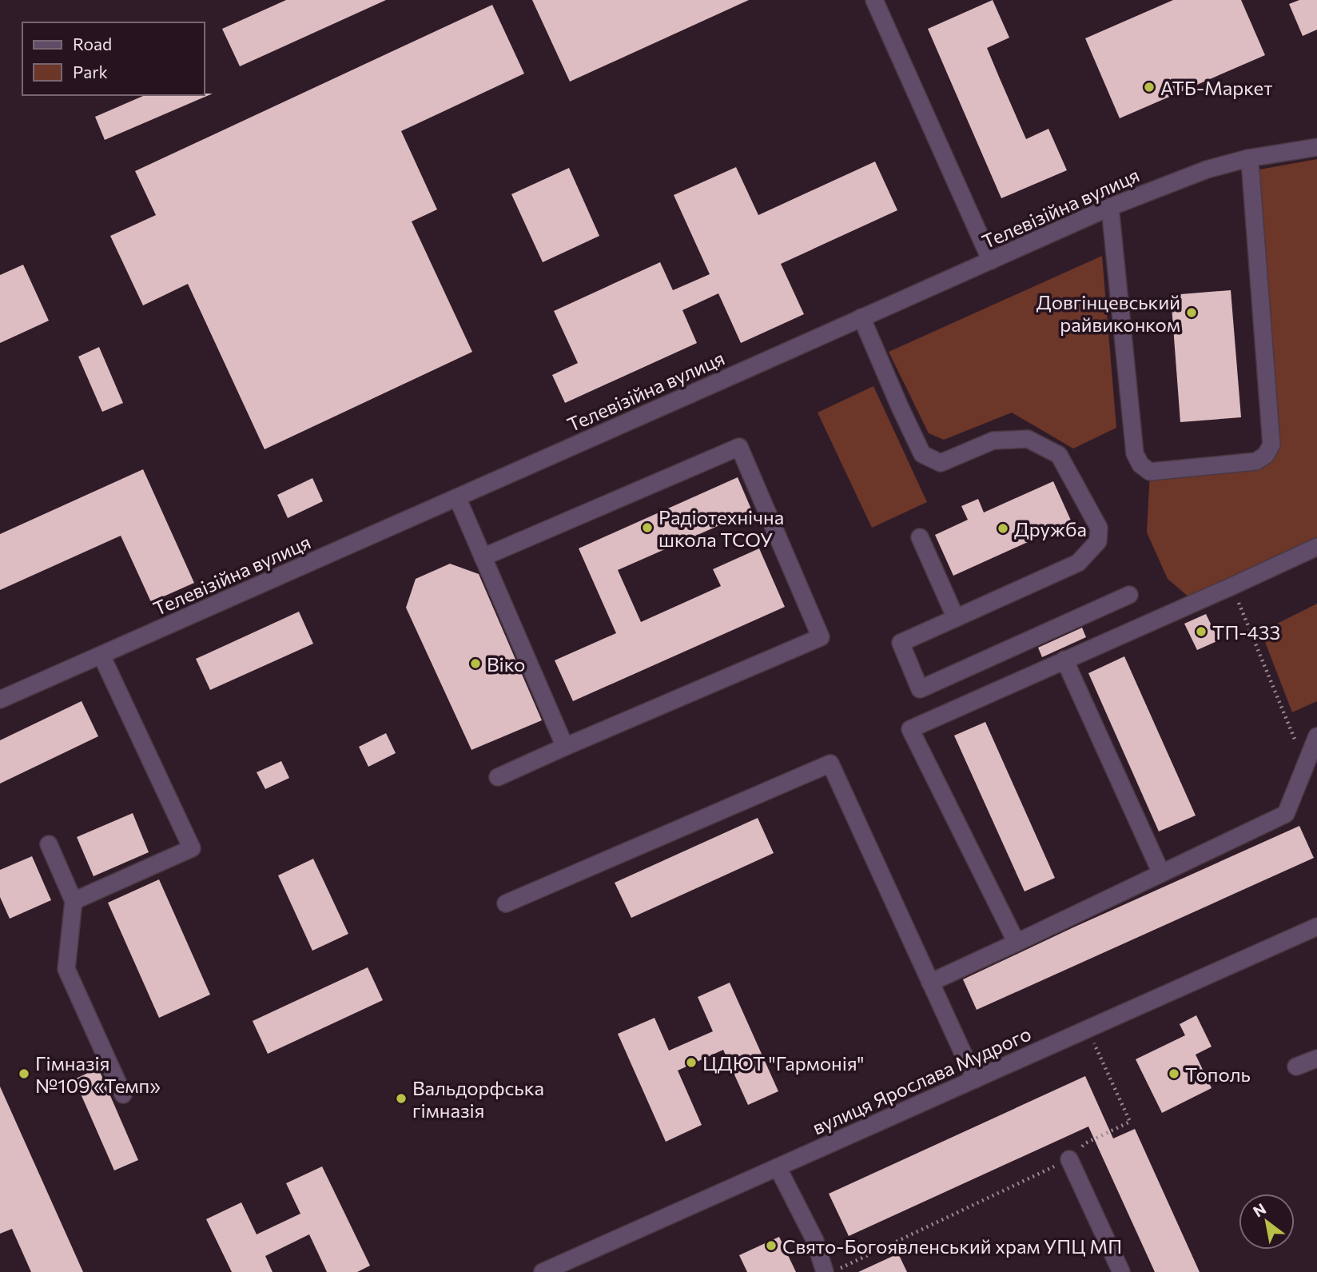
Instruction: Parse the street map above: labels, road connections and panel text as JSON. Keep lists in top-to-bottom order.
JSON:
{
  "streets": {
    "street": ["Телевізійна вулиця", "вулиця Ярослава Мудрого"]
  },
  "places": [
    "АТБ-Маркет",
    "Довгінцевський райвиконком",
    "Радіотехнічна школа ТСОУ",
    "Дружба",
    "ТП-433",
    "Віко",
    "ЦДЮТ \"Гармонія\"",
    "Гімназія №109 «Темп»",
    "Тополь",
    "Вальдорфська гімназія",
    "Свято-Богоявленський храм УПЦ МП"
  ],
  "legend": ["Road", "Park"],
  "north": "top left"
}
